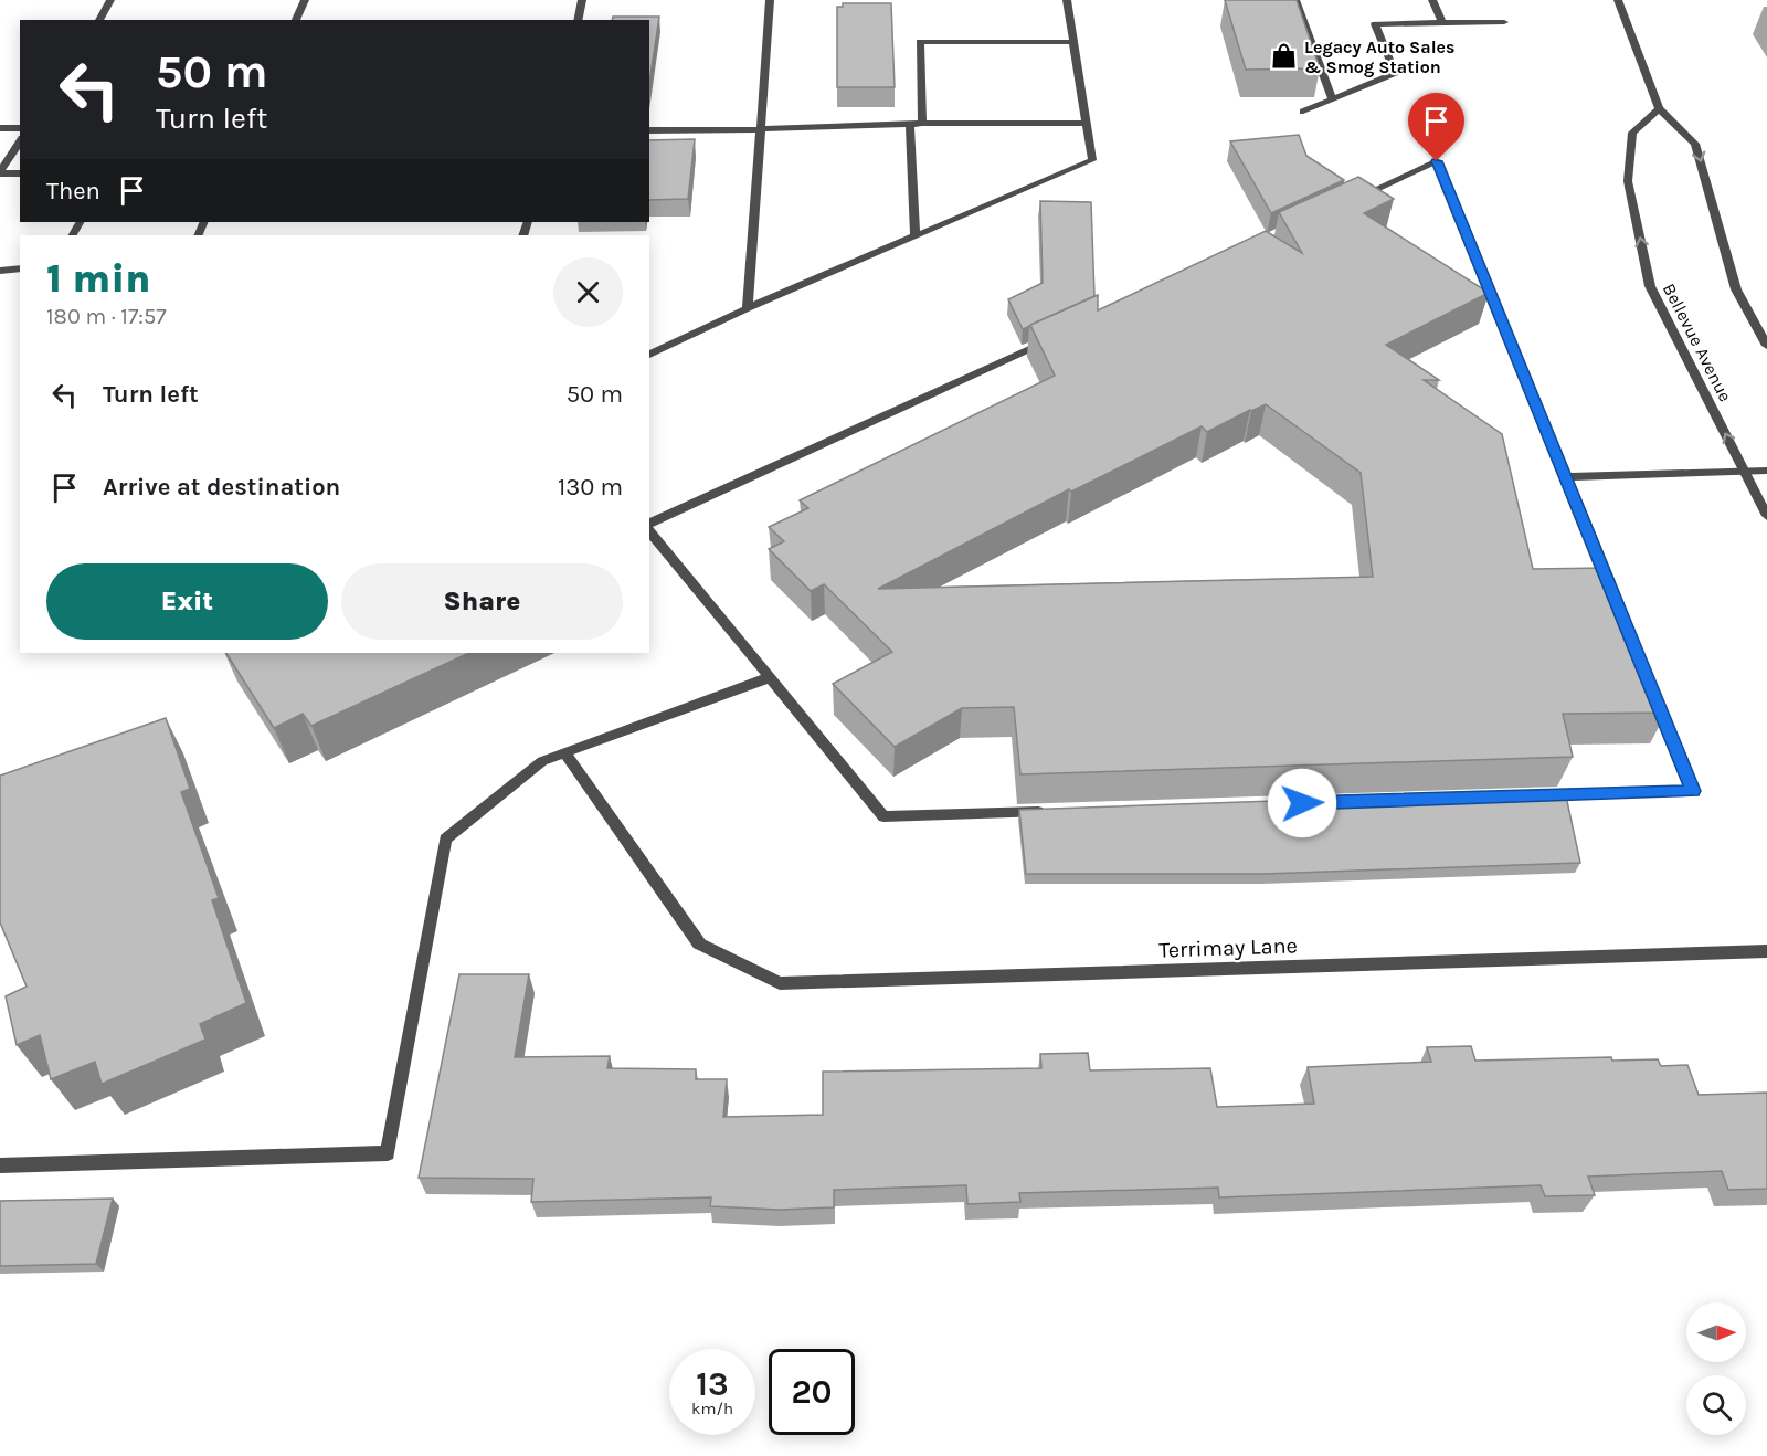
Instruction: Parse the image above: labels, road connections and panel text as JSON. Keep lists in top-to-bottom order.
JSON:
{
  "streets": {
    "street": ["Bellevue Avenue", "Terrimay Lane"]
  },
  "places": {
    "shop": ["Legacy Auto Sales & Smog Station"]
  },
  "north": "right",
  "page": {
    "turn": ["50 m", "Turn left"],
    "then": "Then",
    "heading": ["1 min", "180 m · 17:57"],
    "list": [
      {
        "name": "Turn left",
        "value": "50 m"
      },
      {
        "name": "Arrive at destination",
        "value": "130 m"
      }
    ],
    "buttons": ["Exit", "Share"],
    "speed": "13 km/h",
    "limit": "20"
  }
}
